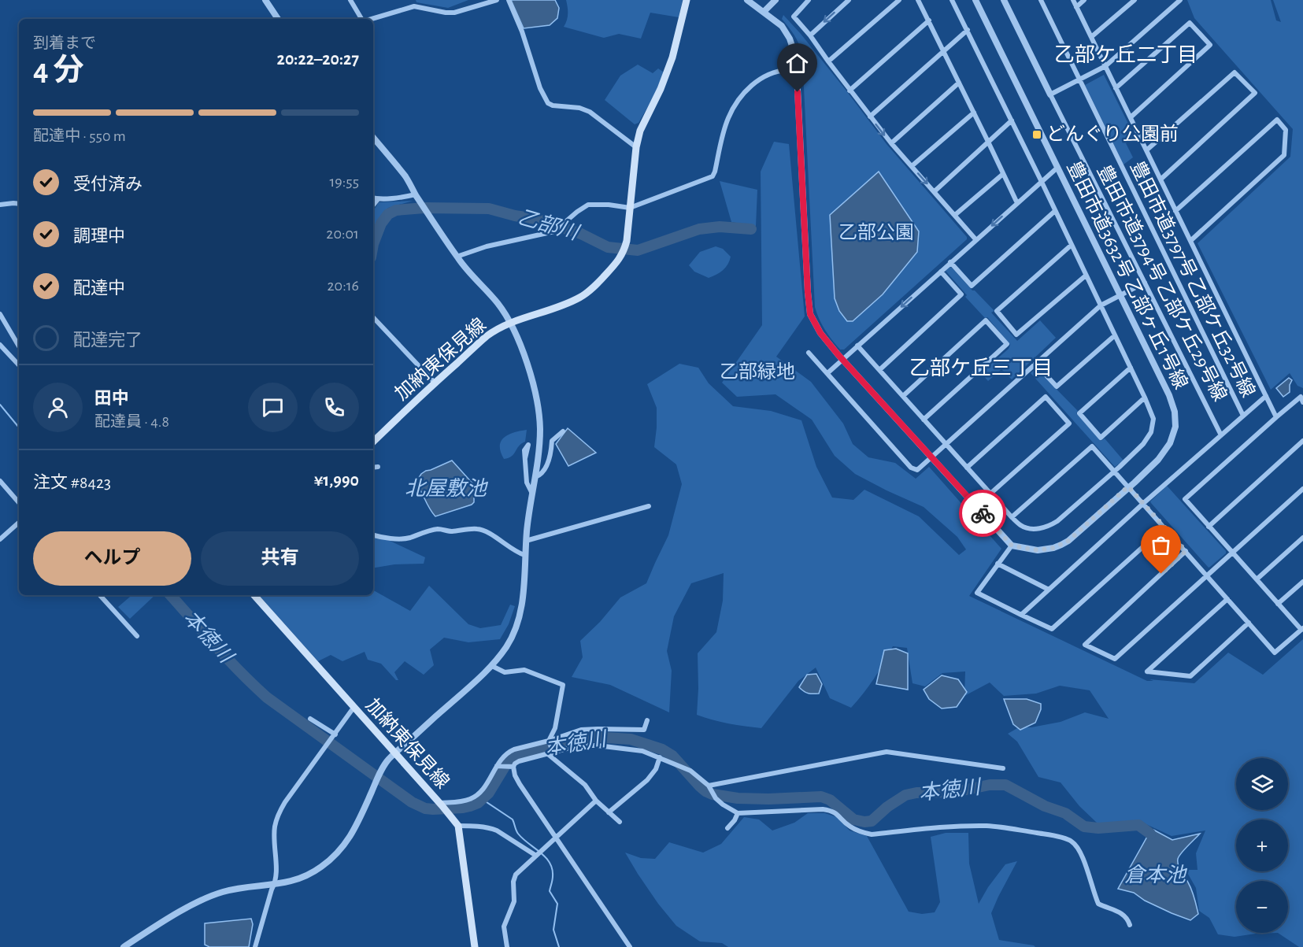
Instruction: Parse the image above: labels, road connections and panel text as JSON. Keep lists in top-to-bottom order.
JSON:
{
  "streets": {
    "main road": ["加納東保見線"],
    "street": ["豊田市道3632号 乙部ヶ丘1号線", "豊田市道3797号 乙部ケ丘32号線", "豊田市道3794号 乙部ケ丘29号線"]
  },
  "districts": ["乙部ケ丘二丁目", "乙部ケ丘三丁目"],
  "water": [
    "乙部川",
    "北屋敷池",
    "本徳川",
    "倉本池"
  ],
  "parks": ["乙部公園", "乙部緑地"],
  "places": {
    "transit": ["どんぐり公園前"]
  },
  "page": {
    "heading": ["4 分", "到着まで", "20:22–20:27"],
    "panel": [
      "田中",
      "配達員 · 4.8",
      "注文 #8423",
      "¥1,990"
    ],
    "bar": "配達中 · 550 m",
    "list": [
      ["受付済み", "19:55"],
      ["調理中", "20:01"],
      ["配達中", "20:16"],
      "配達完了"
    ],
    "buttons": ["ヘルプ", "共有"],
    "map_buttons": ["+", "−"]
  }
}
